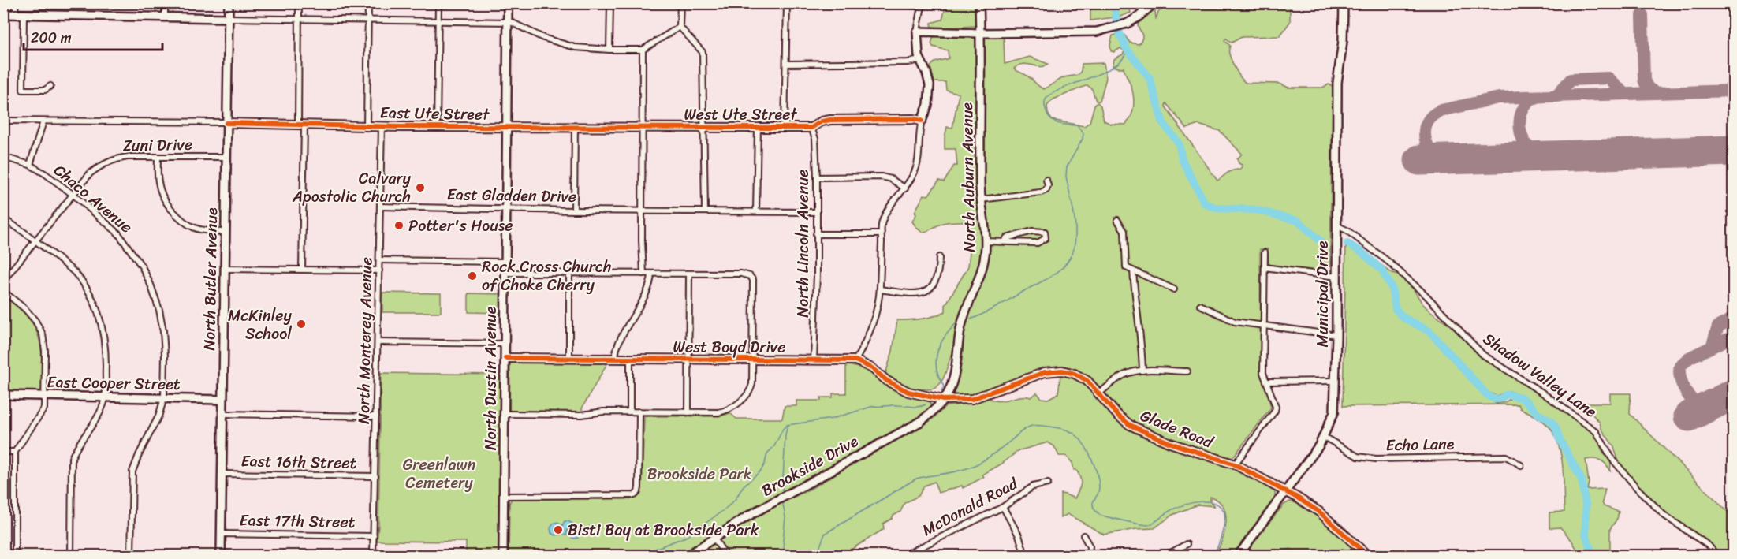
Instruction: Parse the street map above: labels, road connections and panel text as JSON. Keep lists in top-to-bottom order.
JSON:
{
  "streets": {
    "street": [
      "East Ute Street",
      "West Ute Street",
      "Zuni Drive",
      "North Auburn Avenue",
      "East Gladden Drive",
      "Chaco Avenue",
      "North Lincoln Avenue",
      "North Butler Avenue",
      "Municipal Drive",
      "North Monterey Avenue",
      "West Boyd Drive",
      "Shadow Valley Lane",
      "North Dustin Avenue",
      "East Cooper Street",
      "Glade Road",
      "Echo Lane",
      "East 16th Street",
      "Brookside Drive",
      "McDonald Road",
      "East 17th Street"
    ]
  },
  "crossings": [
    ["East Ute Street", "West Ute Street"],
    ["East Ute Street", "North Butler Avenue"],
    ["East Ute Street", "North Monterey Avenue"],
    ["East Ute Street", "North Dustin Avenue"],
    ["West Ute Street", "North Lincoln Avenue"],
    ["Zuni Drive", "Chaco Avenue"],
    ["Zuni Drive", "North Butler Avenue"],
    ["North Auburn Avenue", "West Boyd Drive"],
    ["North Auburn Avenue", "Glade Road"],
    ["North Auburn Avenue", "Brookside Drive"],
    ["East Gladden Drive", "North Lincoln Avenue"],
    ["East Gladden Drive", "North Monterey Avenue"],
    ["East Gladden Drive", "North Dustin Avenue"],
    ["Chaco Avenue", "East Cooper Street"],
    ["North Lincoln Avenue", "West Boyd Drive"],
    ["North Butler Avenue", "East Cooper Street"],
    ["North Butler Avenue", "East 16th Street"],
    ["North Butler Avenue", "East 17th Street"],
    ["Municipal Drive", "Shadow Valley Lane"],
    ["Municipal Drive", "Glade Road"],
    ["Municipal Drive", "Echo Lane"],
    ["North Monterey Avenue", "East 16th Street"],
    ["North Monterey Avenue", "East 17th Street"],
    ["West Boyd Drive", "North Dustin Avenue"],
    ["West Boyd Drive", "Glade Road"],
    ["West Boyd Drive", "Brookside Drive"],
    ["Glade Road", "Brookside Drive"]
  ],
  "parks": ["Greenlawn Cemetery", "Brookside Park"],
  "places": [
    "Calvary Apostolic Church",
    "Potter's House",
    "Rock Cross Church of Choke Cherry",
    "McKinley School",
    "Bisti Bay at Brookside Park"
  ],
  "scale_bar": "200 m"
}
